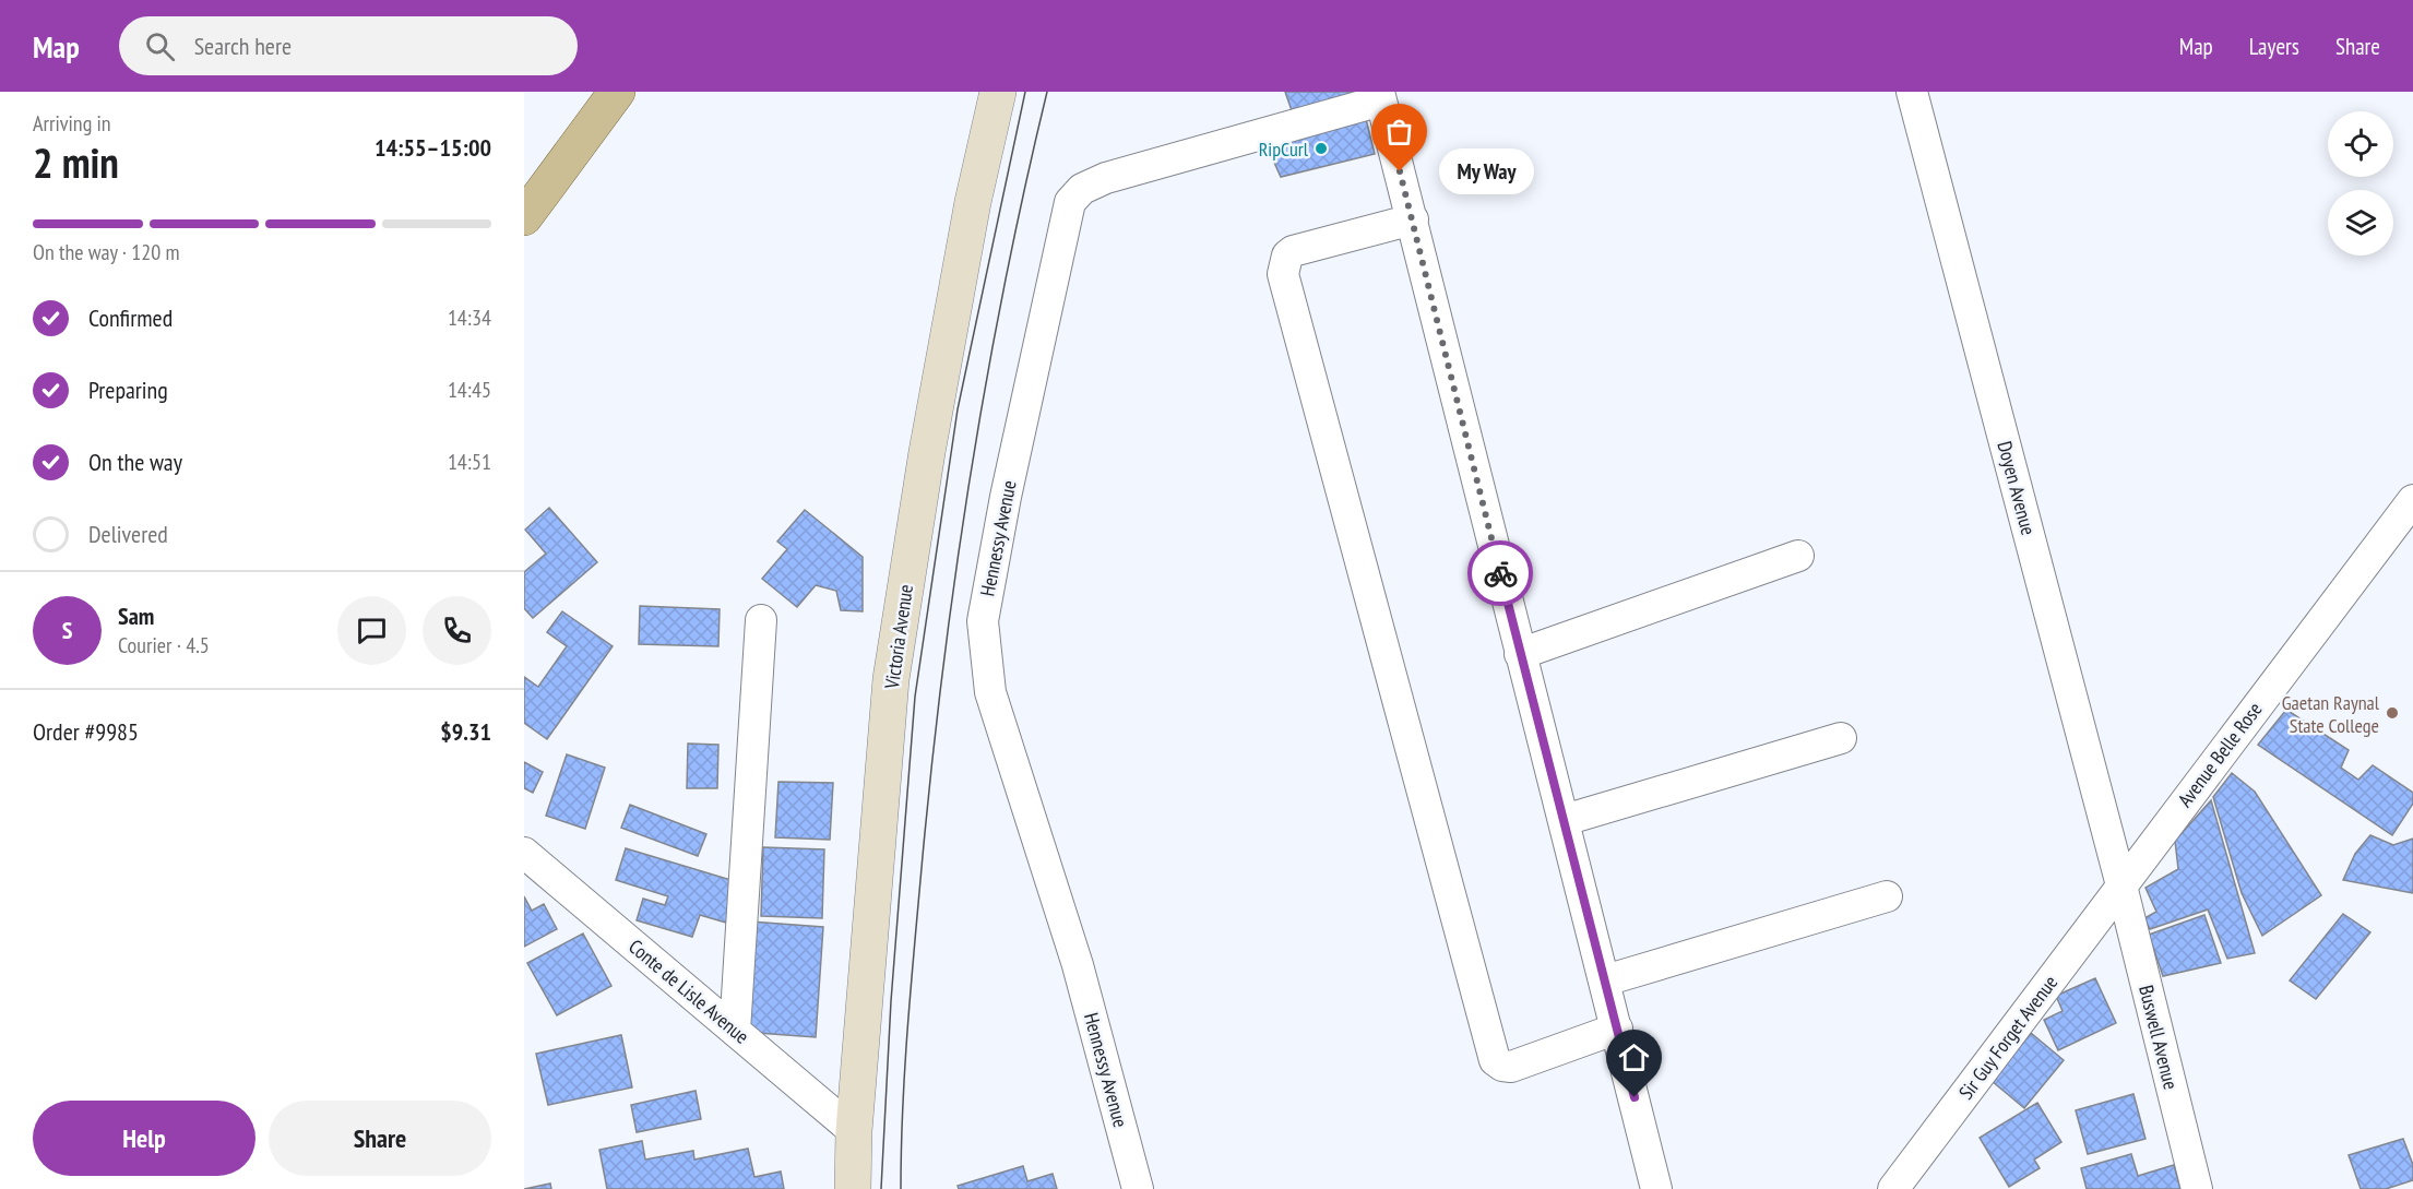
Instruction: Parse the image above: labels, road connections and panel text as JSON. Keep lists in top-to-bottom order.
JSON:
{
  "streets": {
    "main road": ["Victoria Avenue"],
    "street": [
      "Doyen Avenue",
      "Hennessy Avenue",
      "Avenue Belle Rose",
      "Conte de Lisle Avenue",
      "Sir Guy Forget Avenue",
      "Buswell Avenue"
    ]
  },
  "crossings": [
    ["Doyen Avenue", "Avenue Belle Rose"],
    ["Doyen Avenue", "Sir Guy Forget Avenue"],
    ["Doyen Avenue", "Buswell Avenue"],
    ["Victoria Avenue", "Conte de Lisle Avenue"],
    ["Avenue Belle Rose", "Sir Guy Forget Avenue"],
    ["Avenue Belle Rose", "Buswell Avenue"],
    ["Sir Guy Forget Avenue", "Buswell Avenue"]
  ],
  "places": ["RipCurl", "My Way", "Gaetan Raynal State College"],
  "page": {
    "header": "Map",
    "search": "Search here",
    "nav": ["Map", "Layers", "Share"],
    "heading": ["2 min", "Arriving in", "14:55–15:00"],
    "panel": [
      "Sam",
      "Courier · 4.5",
      "Order #9985",
      "$9.31"
    ],
    "bubble": "My Way",
    "bar": "On the way · 120 m",
    "list": [
      ["Confirmed", "14:34"],
      ["Preparing", "14:45"],
      ["On the way", "14:51"],
      "Delivered"
    ],
    "round": "S",
    "buttons": ["Help", "Share"]
  }
}
